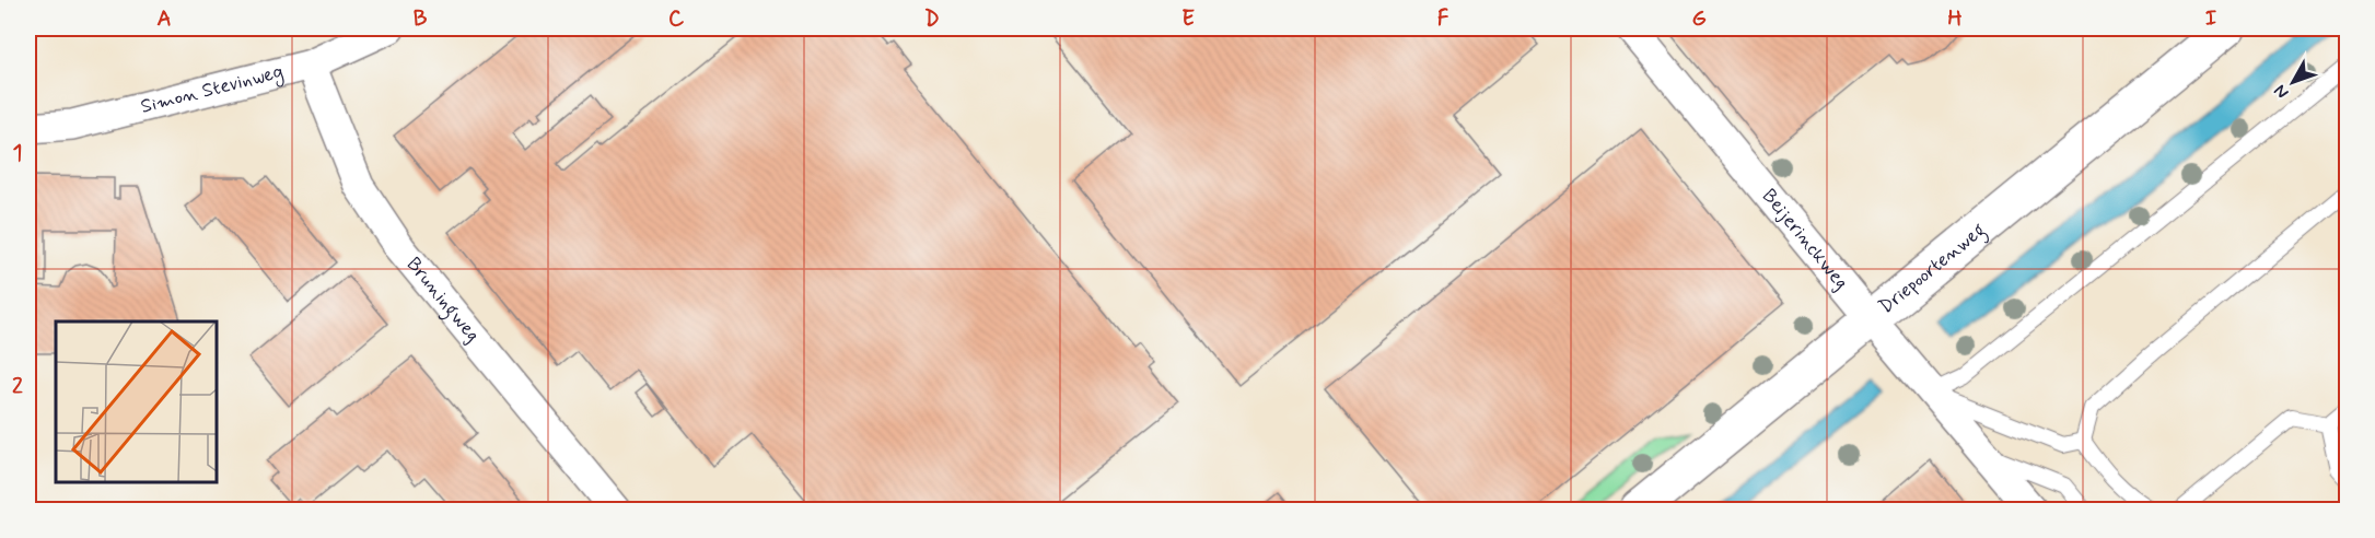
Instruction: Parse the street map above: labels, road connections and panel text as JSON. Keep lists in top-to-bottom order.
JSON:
{
  "streets": {
    "street": [
      "Simon Stevinweg",
      "Beijerinckweg",
      "Driepoortenweg",
      "Bruningweg"
    ]
  },
  "crossings": [
    ["Simon Stevinweg", "Bruningweg"],
    ["Beijerinckweg", "Driepoortenweg"]
  ],
  "north": "bottom left",
  "grid": {
    "columns": [
      "A",
      "B",
      "C",
      "D",
      "E",
      "F",
      "G",
      "H",
      "I"
    ],
    "rows": ["1", "2"]
  }
}
